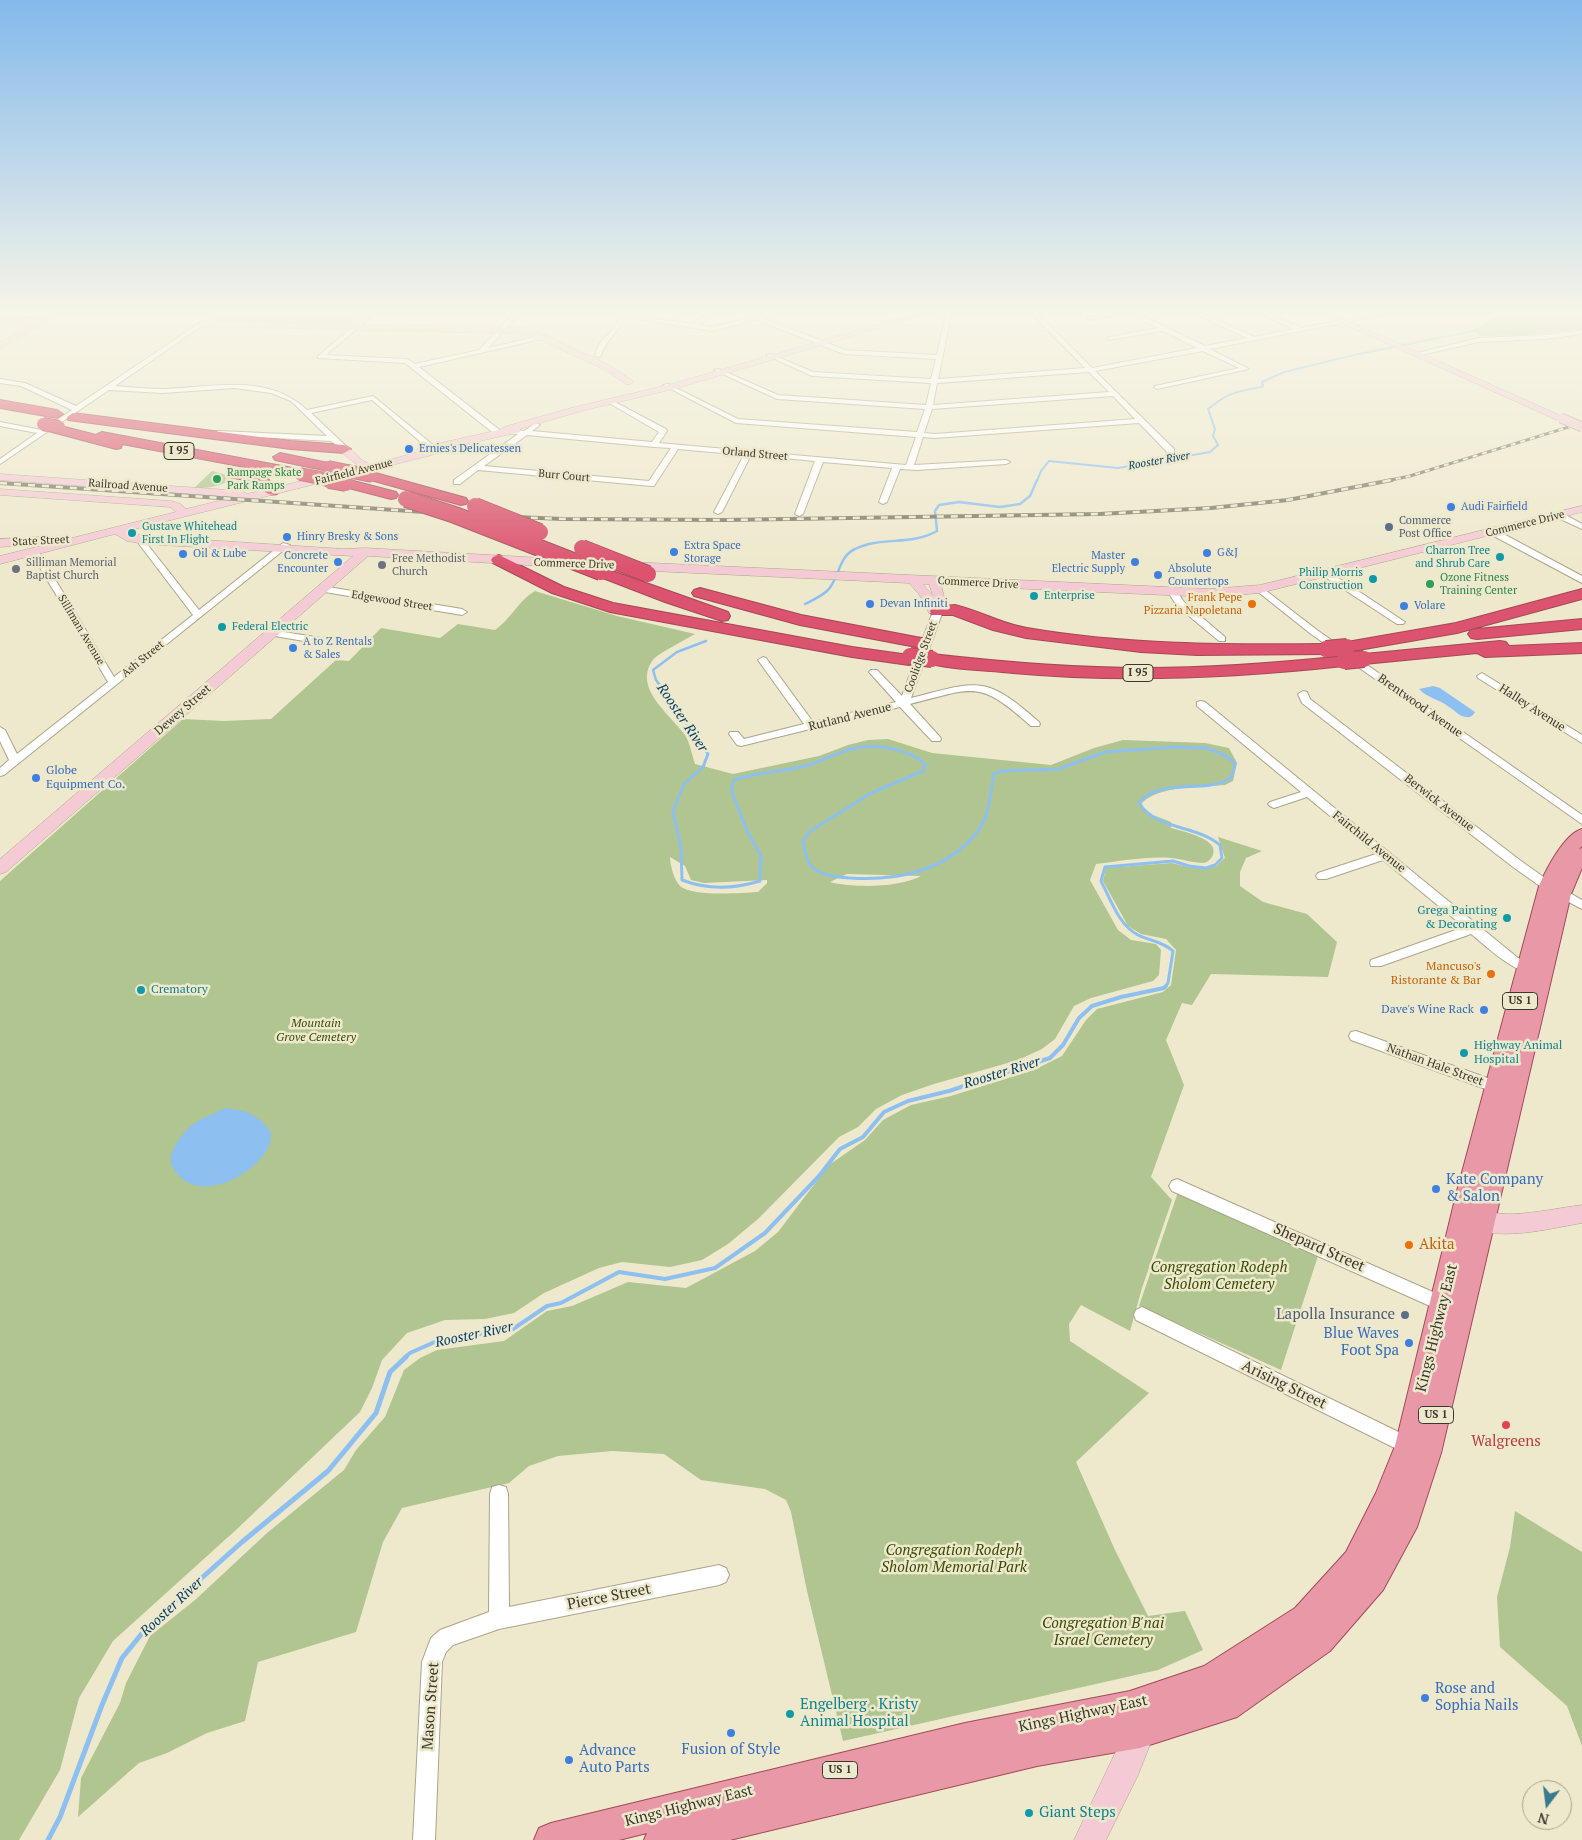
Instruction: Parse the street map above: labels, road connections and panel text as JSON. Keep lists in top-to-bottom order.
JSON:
{
  "streets": {
    "highway": ["I 95"],
    "main road": [
      "Fairfield Avenue",
      "Railroad Avenue",
      "Commerce Drive",
      "State Street",
      "Coolidge Street",
      "Dewey Street",
      "US 1",
      "Kings Highway East"
    ],
    "street": [
      "Orland Street",
      "Burr Court",
      "Edgewood Street",
      "Silliman Avenue",
      "Ash Street",
      "Brentwood Avenue",
      "Halley Avenue",
      "Rutland Avenue",
      "Berwick Avenue",
      "Fairchild Avenue",
      "Nathan Hale Street",
      "Shepard Street",
      "Arising Street",
      "Pierce Street",
      "Mason Street"
    ]
  },
  "crossings": [
    ["I 95", "Fairfield Avenue"],
    ["Orland Street", "Fairfield Avenue"],
    ["Orland Street", "Burr Court"],
    ["Fairfield Avenue", "Railroad Avenue"],
    ["Fairfield Avenue", "Commerce Drive"],
    ["Fairfield Avenue", "State Street"],
    ["Fairfield Avenue", "Silliman Avenue"],
    ["Commerce Drive", "Coolidge Street"],
    ["Commerce Drive", "Ash Street"],
    ["Commerce Drive", "Brentwood Avenue"],
    ["Commerce Drive", "Dewey Street"],
    ["State Street", "Silliman Avenue"],
    ["Edgewood Street", "Dewey Street"],
    ["Silliman Avenue", "Ash Street"],
    ["Coolidge Street", "Rutland Avenue"],
    ["Berwick Avenue", "Kings Highway East"],
    ["Fairchild Avenue", "Kings Highway East"],
    ["Nathan Hale Street", "Kings Highway East"],
    ["Shepard Street", "Kings Highway East"],
    ["Kings Highway East", "Arising Street"],
    ["Pierce Street", "Mason Street"]
  ],
  "water": ["Rooster River"],
  "parks": [
    "Mountain Grove Cemetery",
    "Congregation Rodeph Sholom Cemetery",
    "Congregation Rodeph Sholom Memorial Park",
    "Congregation B'nai Israel Cemetery"
  ],
  "places": [
    "Ernies's Delicatessen",
    "Rampage Skate Park Ramps",
    "Audi Fairfield",
    "Commerce Post Office",
    "Gustave Whitehead First In Flight",
    "Hinry Bresky & Sons",
    "Extra Space Storage",
    "G&J",
    "Oil & Lube",
    "Charron Tree and Shrub Care",
    "Concrete Encounter",
    "Master Electric Supply",
    "Free Methodist Church",
    "Silliman Memorial Baptist Church",
    "Absolute Countertops",
    "Philip Morris Construction",
    "Ozone Fitness Training Center",
    "Enterprise",
    "Devan Infiniti",
    "Frank Pepe Pizzaria Napoletana",
    "Volare",
    "Federal Electric",
    "A to Z Rentals & Sales",
    "Globe Equipment Co.",
    "Grega Painting & Decorating",
    "Mancuso's Ristorante & Bar",
    "Crematory",
    "Dave's Wine Rack",
    "Highway Animal Hospital",
    "Kate Company & Salon",
    "Akita",
    "Lapolla Insurance",
    "Blue Waves Foot Spa",
    "Walgreens",
    "Rose and Sophia Nails",
    "Engelberg . Kristy Animal Hospital",
    "Fusion of Style",
    "Advance Auto Parts",
    "Giant Steps"
  ],
  "north": "bottom"
}
